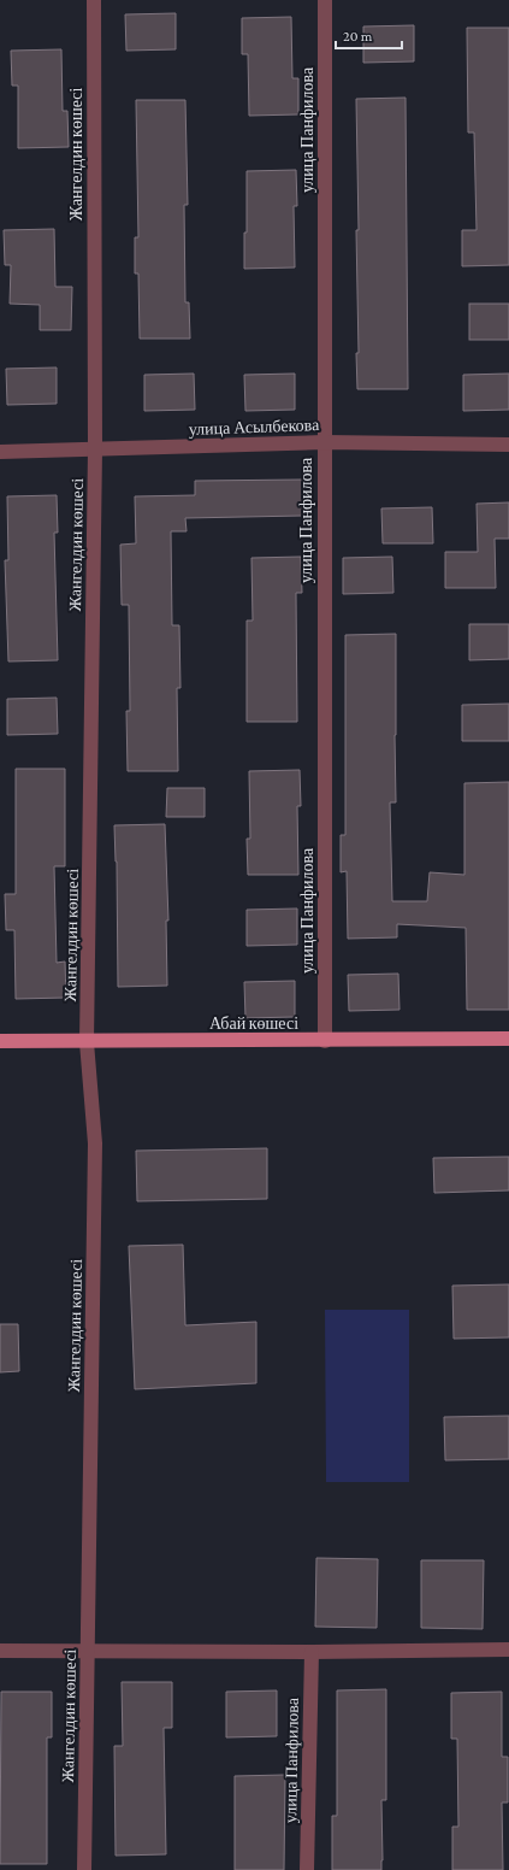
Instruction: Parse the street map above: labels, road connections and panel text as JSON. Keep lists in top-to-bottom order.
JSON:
{
  "streets": {
    "main road": ["Абай көшесі"],
    "street": ["улица Панфилова", "Жангелдин көшесі", "улица Асылбекова"]
  },
  "crossings": [
    ["улица Панфилова", "улица Асылбекова"],
    ["улица Панфилова", "Абай көшесі"],
    ["Жангелдин көшесі", "улица Асылбекова"],
    ["Жангелдин көшесі", "Абай көшесі"]
  ],
  "scale_bar": "20 m"
}
